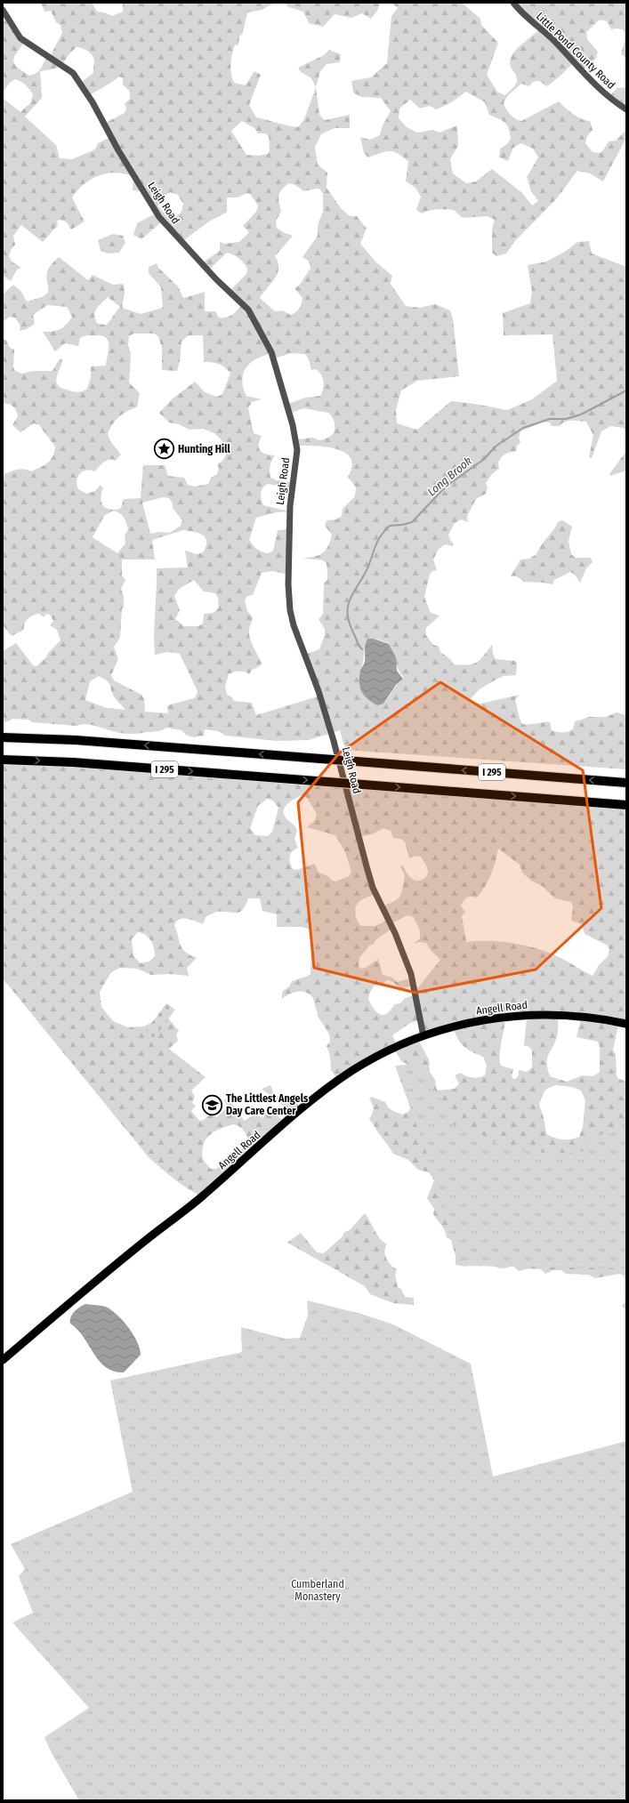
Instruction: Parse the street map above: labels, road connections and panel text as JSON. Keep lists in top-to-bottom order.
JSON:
{
  "streets": {
    "highway": ["I 295"],
    "main road": ["Angell Road"],
    "street": ["Little Pond County Road", "Leigh Road"]
  },
  "crossings": [
    ["Leigh Road", "Angell Road"]
  ],
  "water": ["Long Brook"],
  "parks": ["Cumberland Monastery"],
  "places": {
    "place": ["Hunting Hill"],
    "school or university": ["The Littlest Angels Day Care Center"]
  }
}
